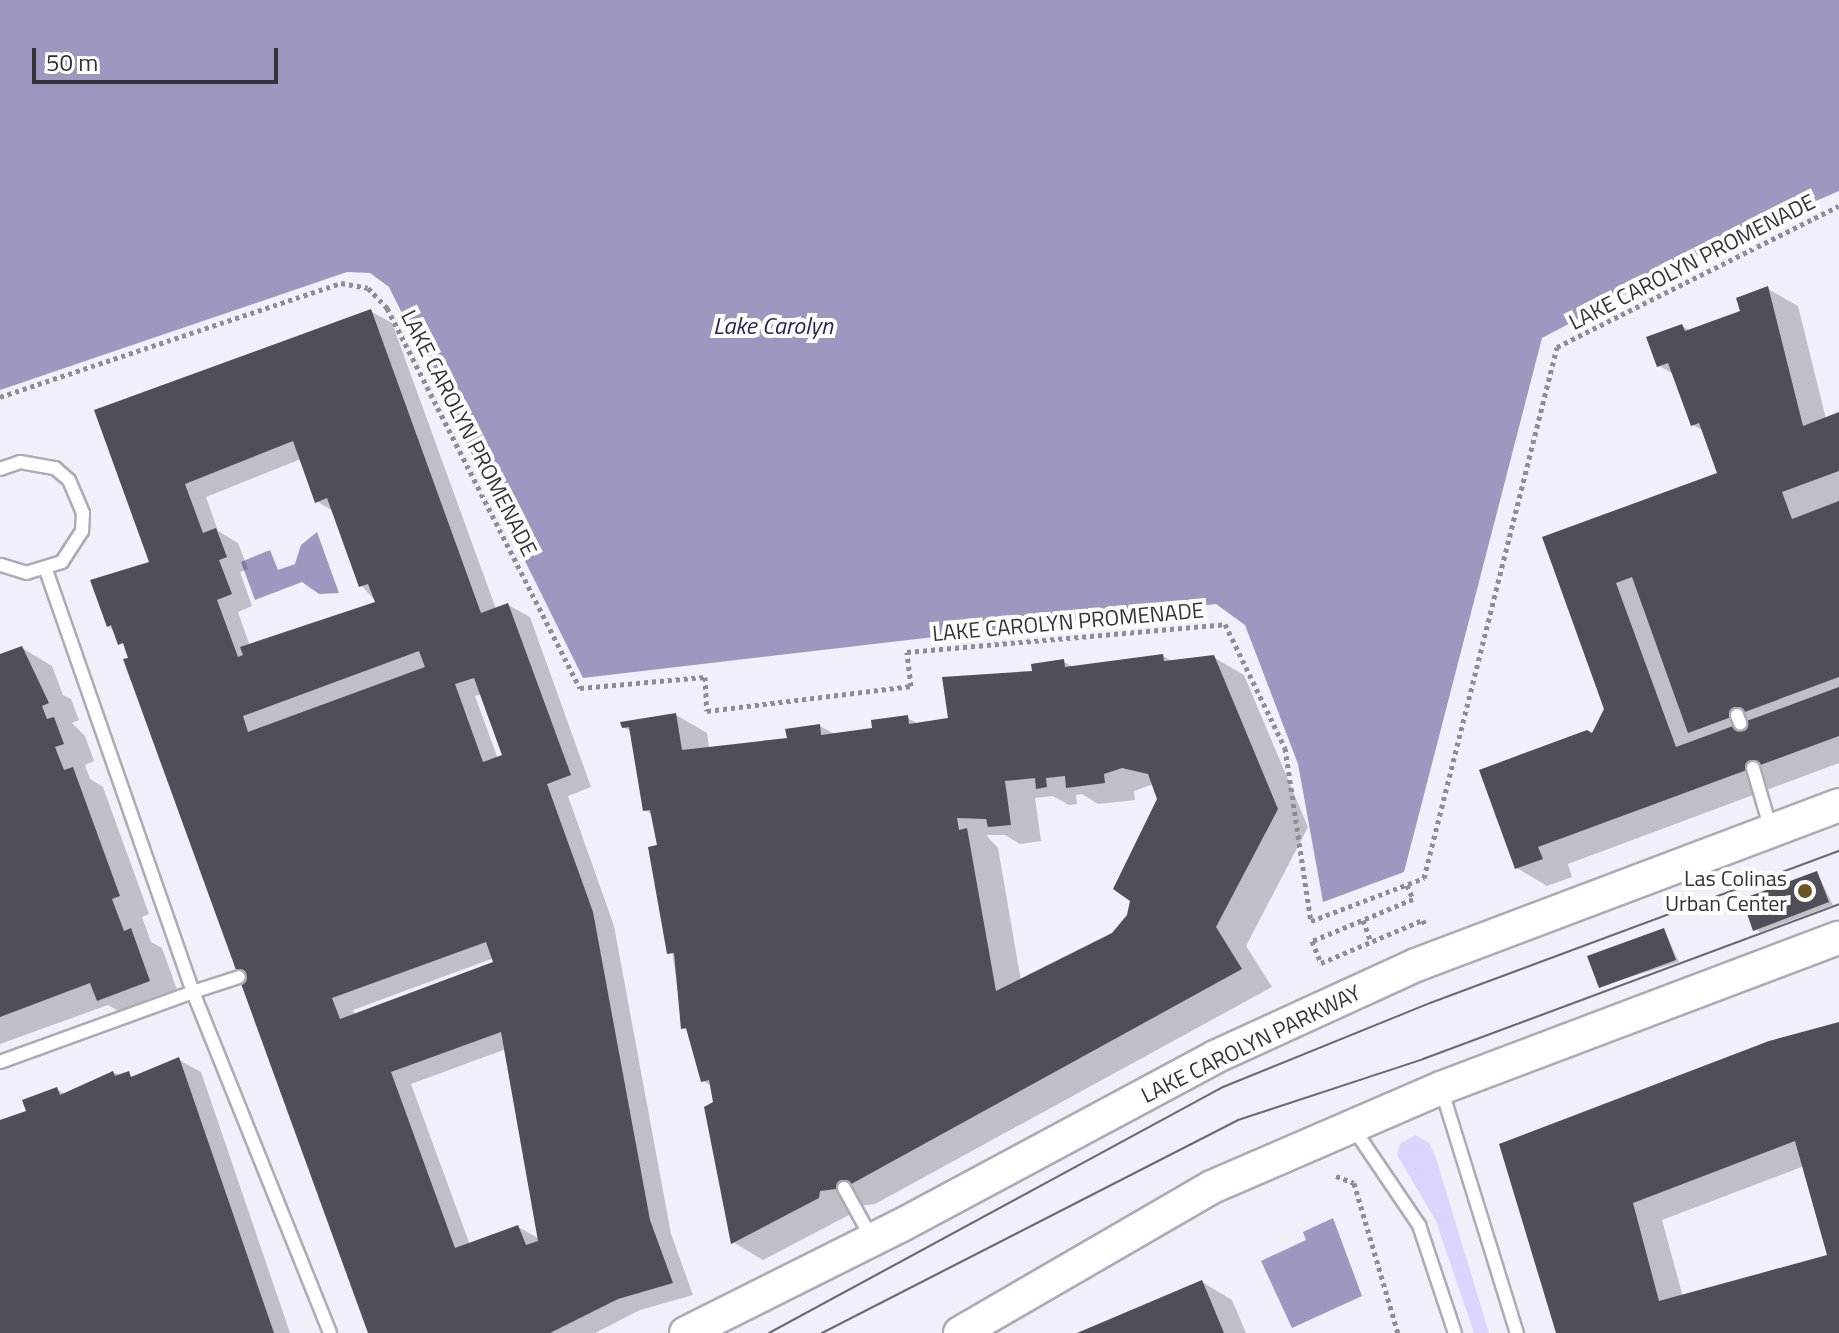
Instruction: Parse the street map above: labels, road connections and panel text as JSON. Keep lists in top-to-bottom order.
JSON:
{
  "streets": {
    "street": ["LAKE CAROLYN PARKWAY"],
    "path": ["LAKE CAROLYN PROMENADE"]
  },
  "water": ["Lake Carolyn"],
  "places": ["Las Colinas Urban Center"],
  "scale_bar": "50 m"
}
